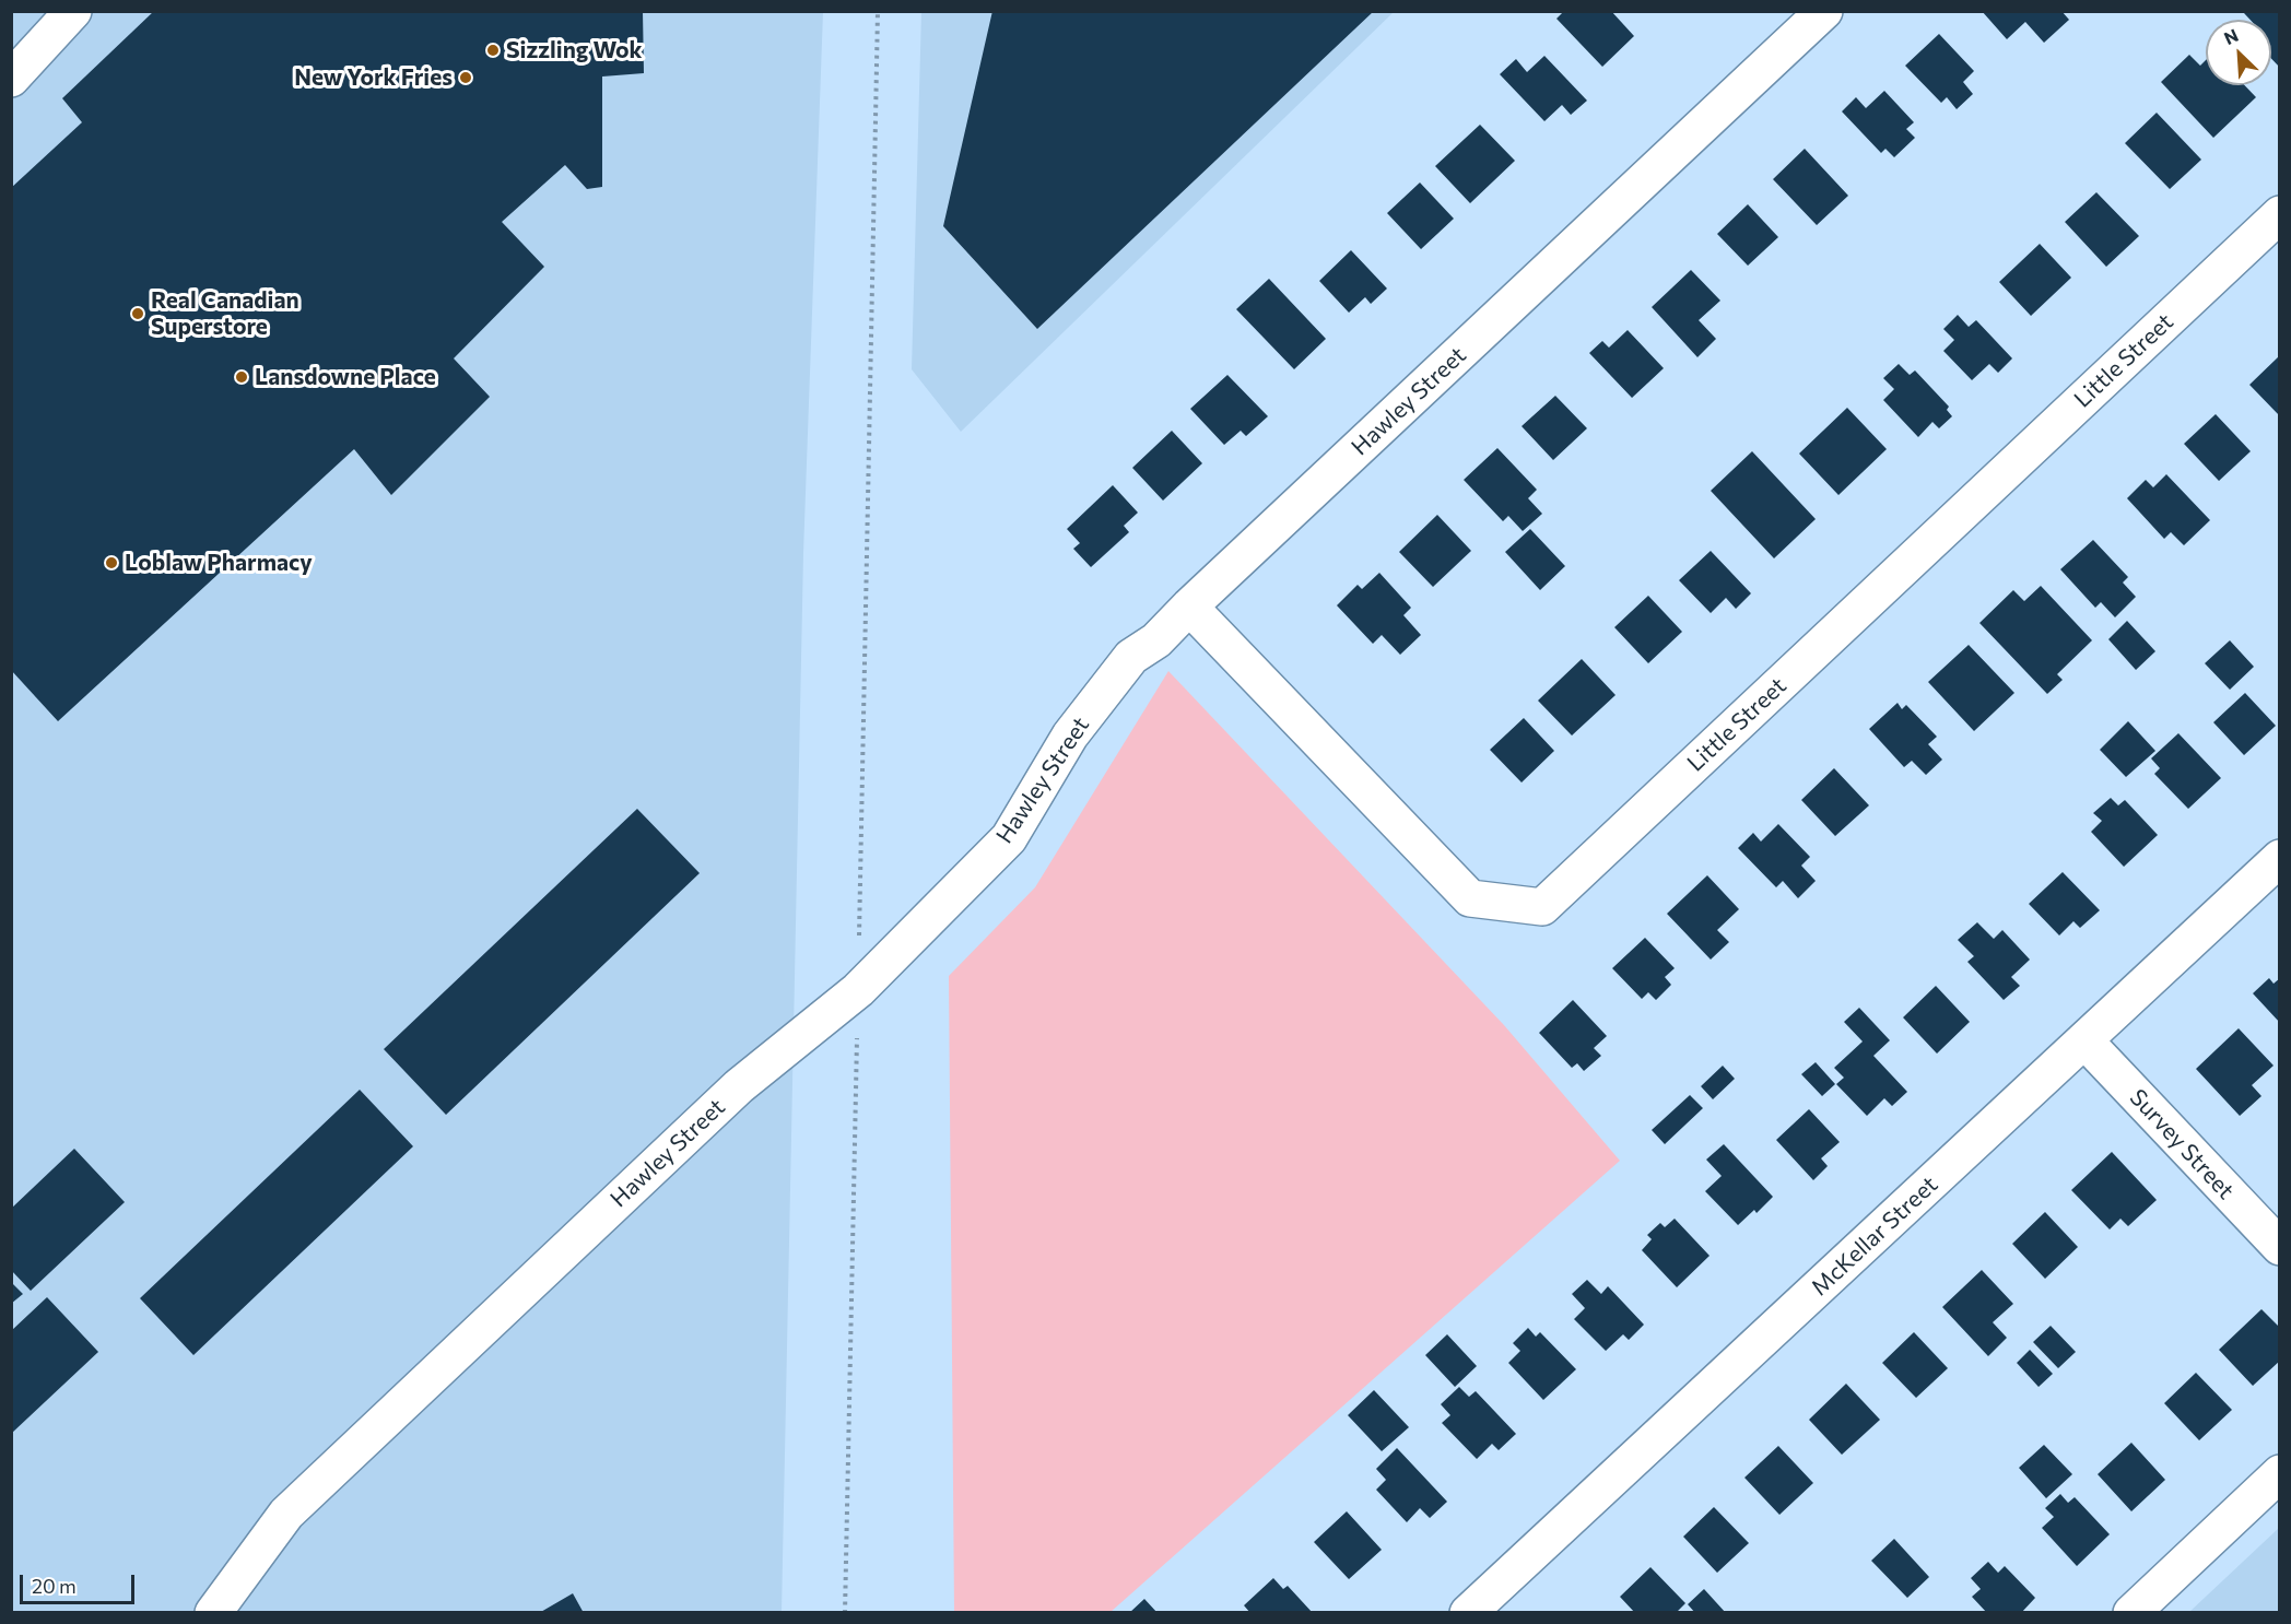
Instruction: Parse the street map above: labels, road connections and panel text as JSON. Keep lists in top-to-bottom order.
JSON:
{
  "streets": {
    "street": [
      "Little Street",
      "Hawley Street",
      "Survey Street",
      "McKellar Street"
    ]
  },
  "crossings": [
    ["Little Street", "Hawley Street"],
    ["Survey Street", "McKellar Street"]
  ],
  "places": [
    "Sizzling Wok",
    "New York Fries",
    "Real Canadian Superstore",
    "Lansdowne Place",
    "Loblaw Pharmacy"
  ],
  "scale_bar": "20 m",
  "north": "top left"
}
